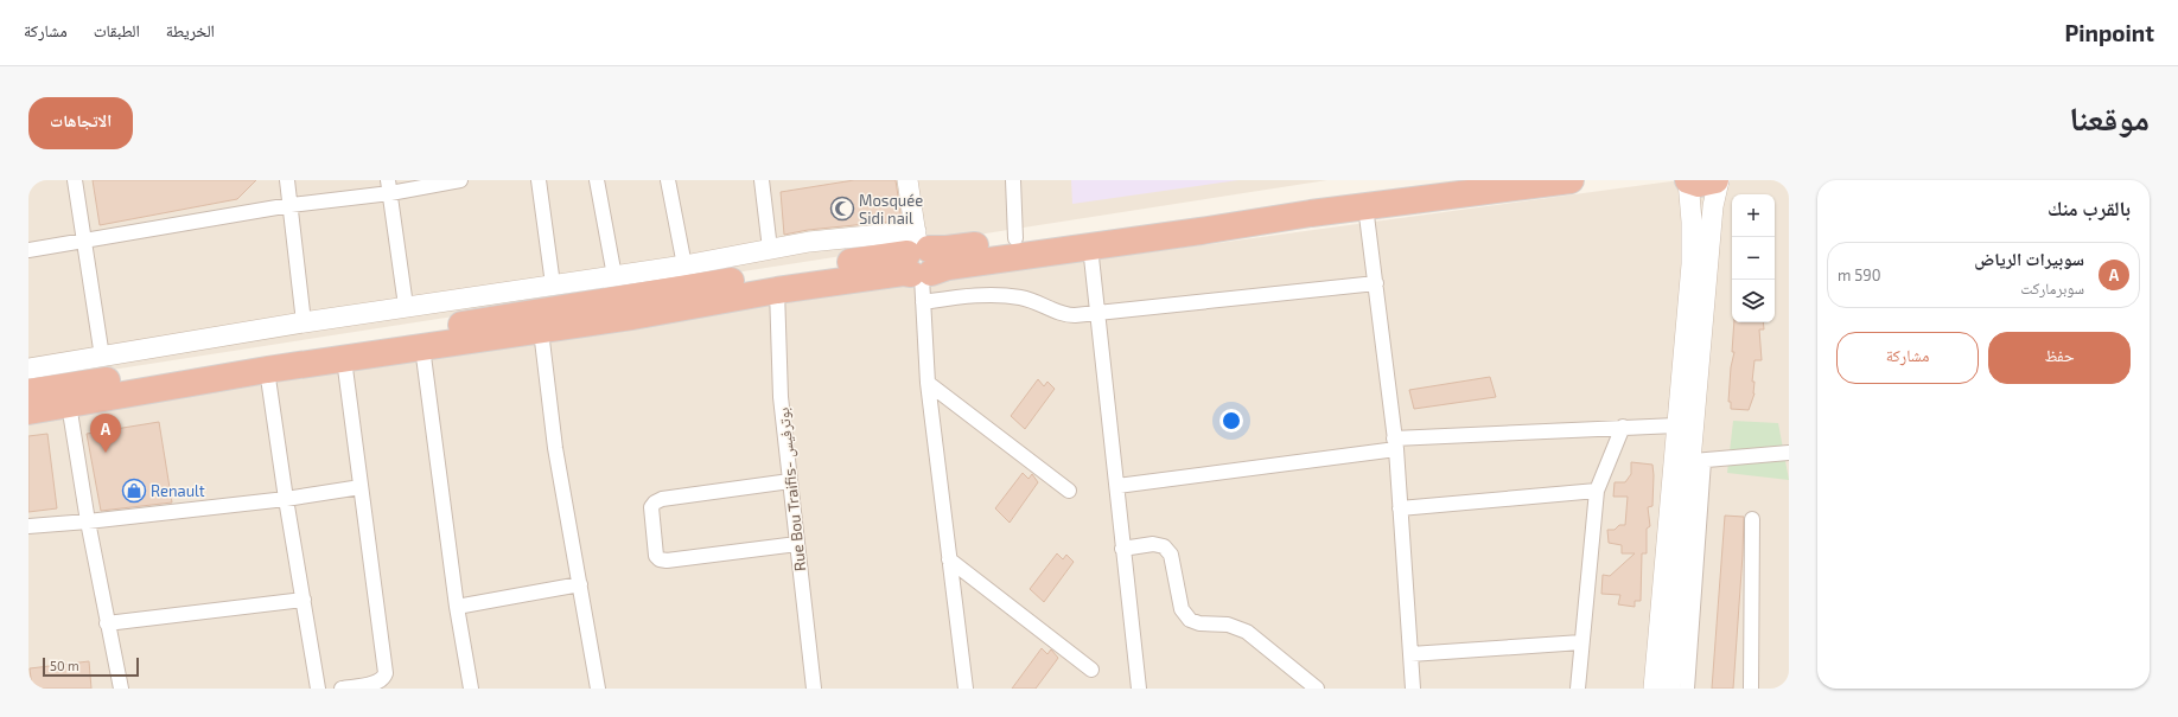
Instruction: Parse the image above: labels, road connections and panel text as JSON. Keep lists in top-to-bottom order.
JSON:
{
  "streets": {
    "street": ["Rue Bou Traifis- بوترفيس"]
  },
  "places": {
    "mosque": ["Mosquée Sidi nail"],
    "shop": ["Renault"]
  },
  "scale_bar": "50 m",
  "page": {
    "header": "Pinpoint",
    "nav": ["الخريطة", "الطبقات", "مشاركة"],
    "title": "موقعنا",
    "buttons": [
      "الاتجاهات",
      ["حفظ", "مشاركة"]
    ],
    "heading": "بالقرب منك",
    "map_buttons": ["+", "−"],
    "list": [
      {
        "mark": "A",
        "name": "سوبيرات الرياض",
        "note": "سوبرماركت",
        "value": "590 m"
      }
    ],
    "pins": "A",
    "scale": "50 m"
  }
}
